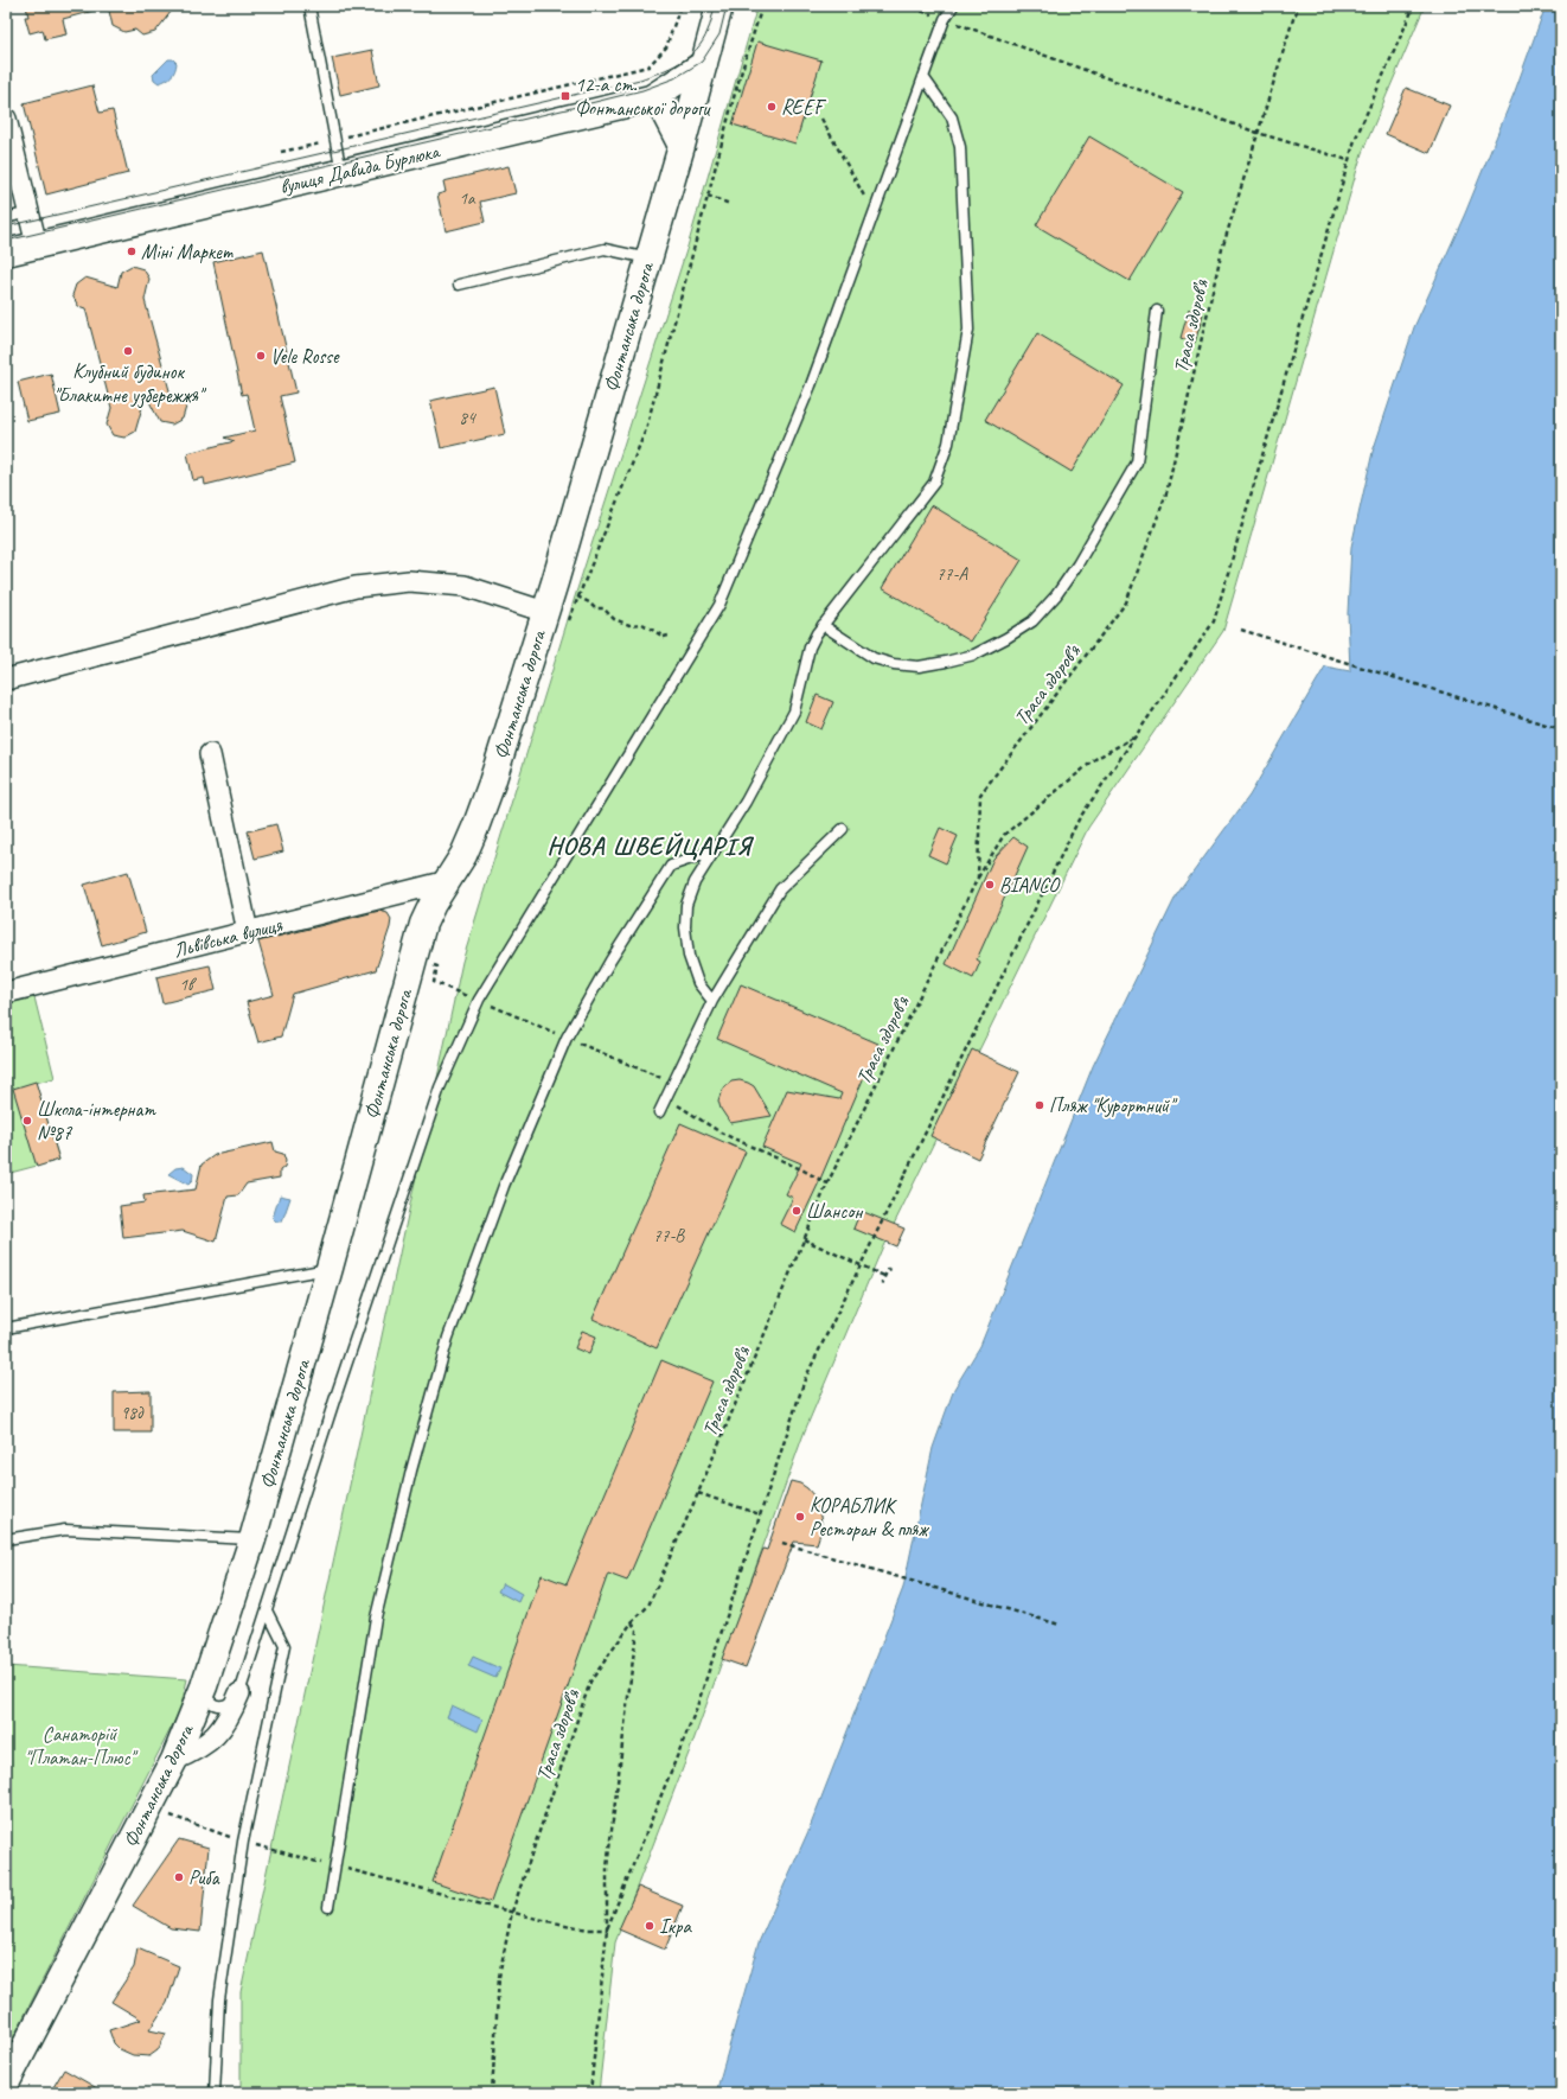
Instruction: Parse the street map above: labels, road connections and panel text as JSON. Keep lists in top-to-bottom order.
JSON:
{
  "streets": {
    "main road": ["вулиця Давида Бурлюка", "Фонтанська дорога"],
    "street": ["Львівська вулиця"],
    "path": ["Траса здоров’я"]
  },
  "crossings": [
    ["вулиця Давида Бурлюка", "Фонтанська дорога"],
    ["Фонтанська дорога", "Львівська вулиця"]
  ],
  "districts": ["НОВА ШВЕЙЦАРІЯ"],
  "parks": ["Санаторій \"Платан-Плюс\""],
  "places": {
    "transit": ["12-а ст. Фонтанської дороги"],
    "other": [
      "REEF",
      "Міні Маркет",
      "Клубний будинок \"Блакитне узбережжя\"",
      "Vele Rosse",
      "BIANCO",
      "Пляж \"Курортний\"",
      "Школа-інтернат №87",
      "Шансон",
      "КОРАБЛИК Ресторан & пляж",
      "Риба",
      "Ікра"
    ]
  },
  "house_numbers": [
    "1а",
    "84",
    "77-А",
    "1в",
    "77-В",
    "98д"
  ]
}
